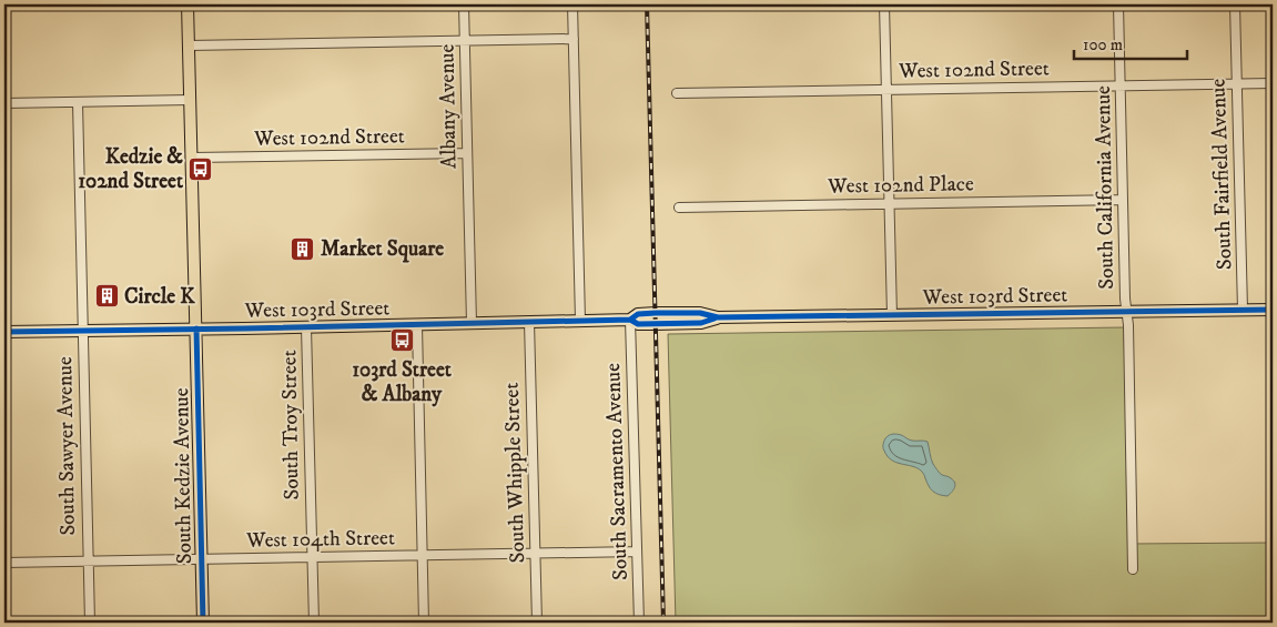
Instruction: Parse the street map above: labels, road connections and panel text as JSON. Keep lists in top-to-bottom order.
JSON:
{
  "streets": {
    "main road": ["West 103rd Street", "South Kedzie Avenue"],
    "street": [
      "West 102nd Street",
      "Albany Avenue",
      "South Fairfield Avenue",
      "West 102nd Place",
      "South California Avenue",
      "South Troy Street",
      "South Sawyer Avenue",
      "South Sacramento Avenue",
      "South Whipple Street",
      "West 104th Street"
    ]
  },
  "crossings": [
    ["West 102nd Street", "Albany Avenue"],
    ["West 102nd Street", "South Fairfield Avenue"],
    ["West 102nd Street", "South California Avenue"],
    ["West 102nd Street", "South Kedzie Avenue"],
    ["Albany Avenue", "West 103rd Street"],
    ["South Fairfield Avenue", "West 103rd Street"],
    ["West 102nd Place", "South California Avenue"],
    ["South California Avenue", "West 103rd Street"],
    ["West 103rd Street", "South Troy Street"],
    ["West 103rd Street", "South Sawyer Avenue"],
    ["West 103rd Street", "South Sacramento Avenue"],
    ["West 103rd Street", "South Whipple Street"],
    ["West 103rd Street", "South Kedzie Avenue"],
    ["South Troy Street", "West 104th Street"],
    ["South Sawyer Avenue", "West 104th Street"],
    ["South Sacramento Avenue", "West 104th Street"],
    ["South Whipple Street", "West 104th Street"],
    ["South Kedzie Avenue", "West 104th Street"]
  ],
  "places": {
    "bus stop": ["Kedzie & 102nd Street", "103rd Street & Albany"],
    "building": ["Market Square", "Circle K"]
  },
  "scale_bar": "100 m"
}
